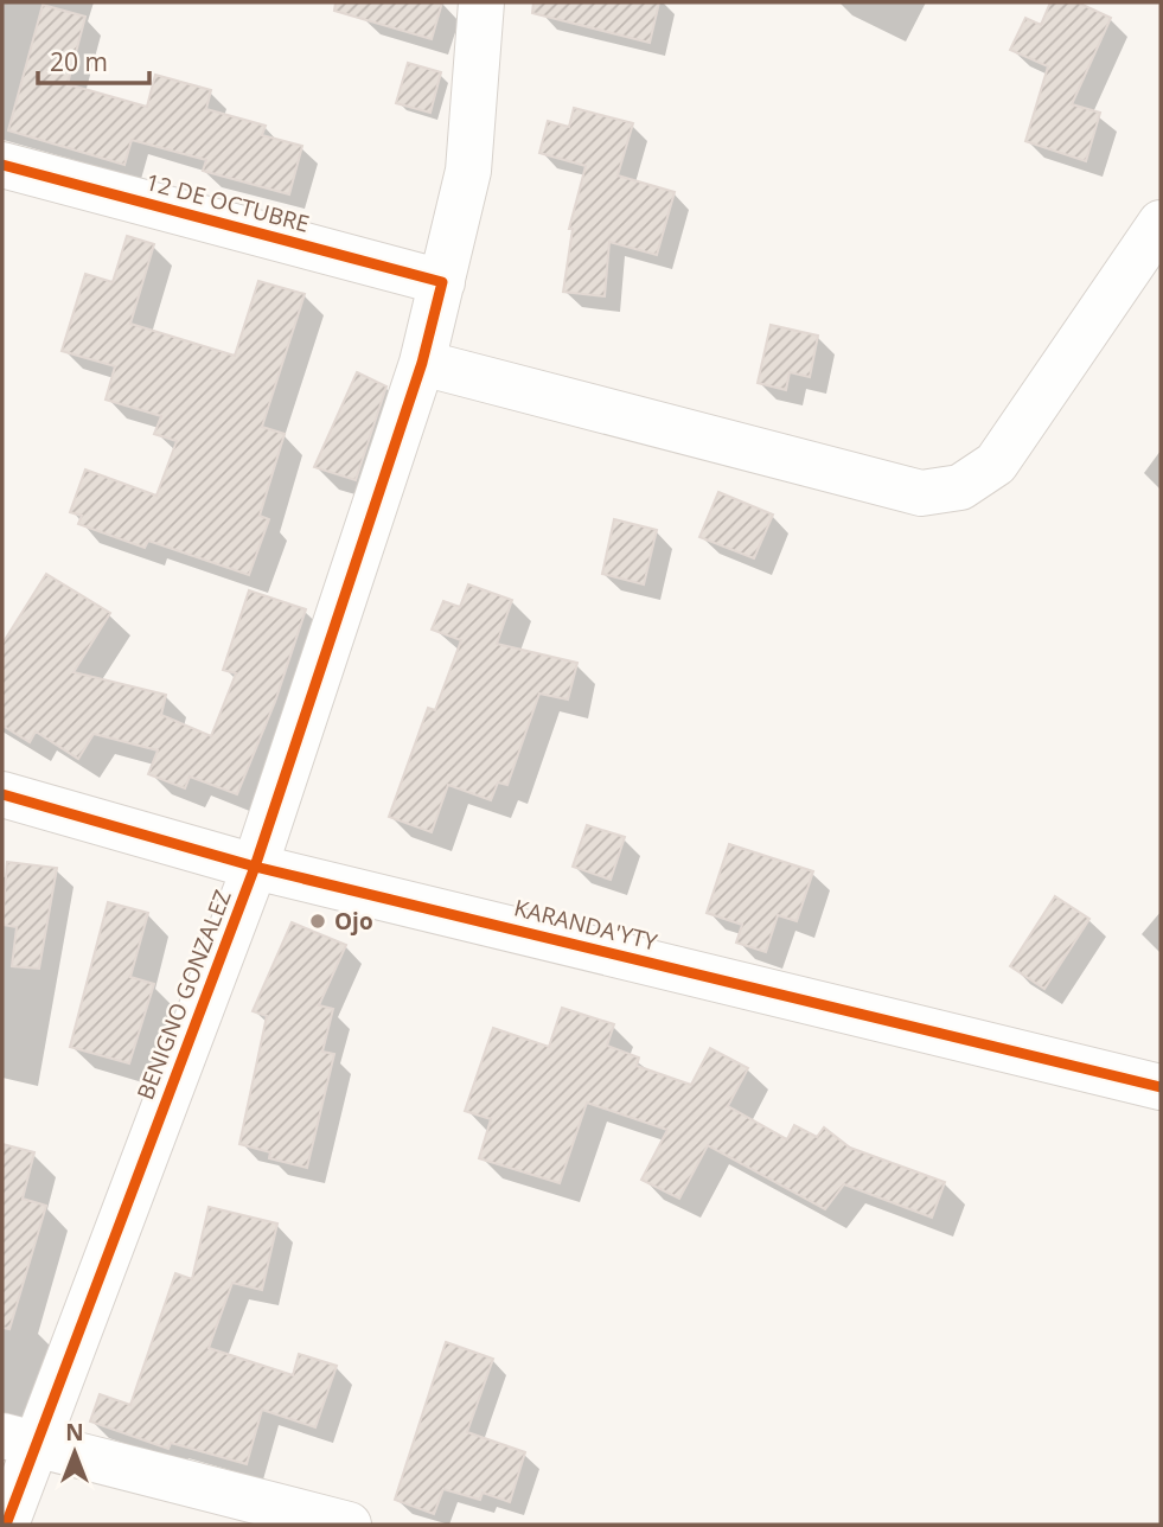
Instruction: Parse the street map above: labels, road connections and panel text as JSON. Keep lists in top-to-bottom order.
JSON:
{
  "streets": {
    "street": ["12 DE OCTUBRE", "KARANDA'YTY", "BENIGNO GONZALEZ"]
  },
  "crossings": [
    ["12 DE OCTUBRE", "BENIGNO GONZALEZ"],
    ["KARANDA'YTY", "BENIGNO GONZALEZ"]
  ],
  "places": ["Ojo"],
  "scale_bar": "20 m",
  "north": "top"
}
